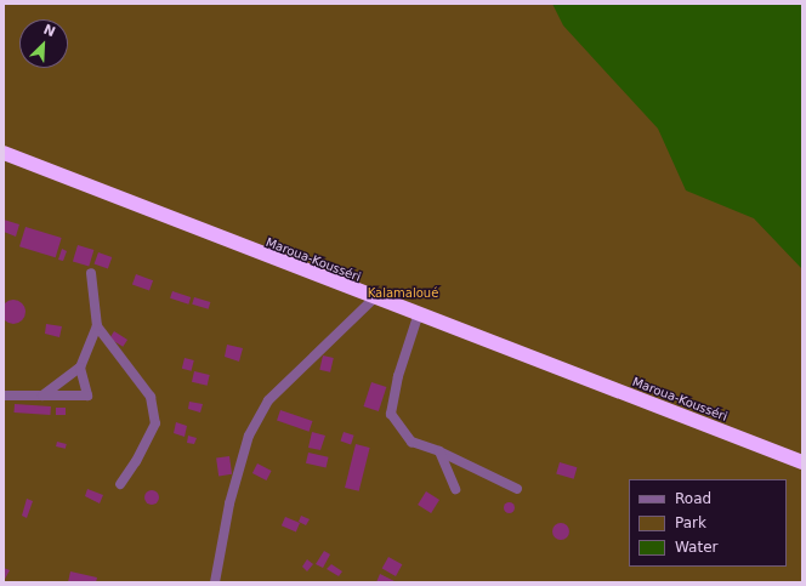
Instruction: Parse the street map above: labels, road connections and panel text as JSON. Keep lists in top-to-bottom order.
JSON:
{
  "streets": {
    "highway": ["Maroua-Kousséri"]
  },
  "parks": ["Kalamaloué"],
  "legend": ["Road", "Park", "Water"],
  "north": "top right"
}
